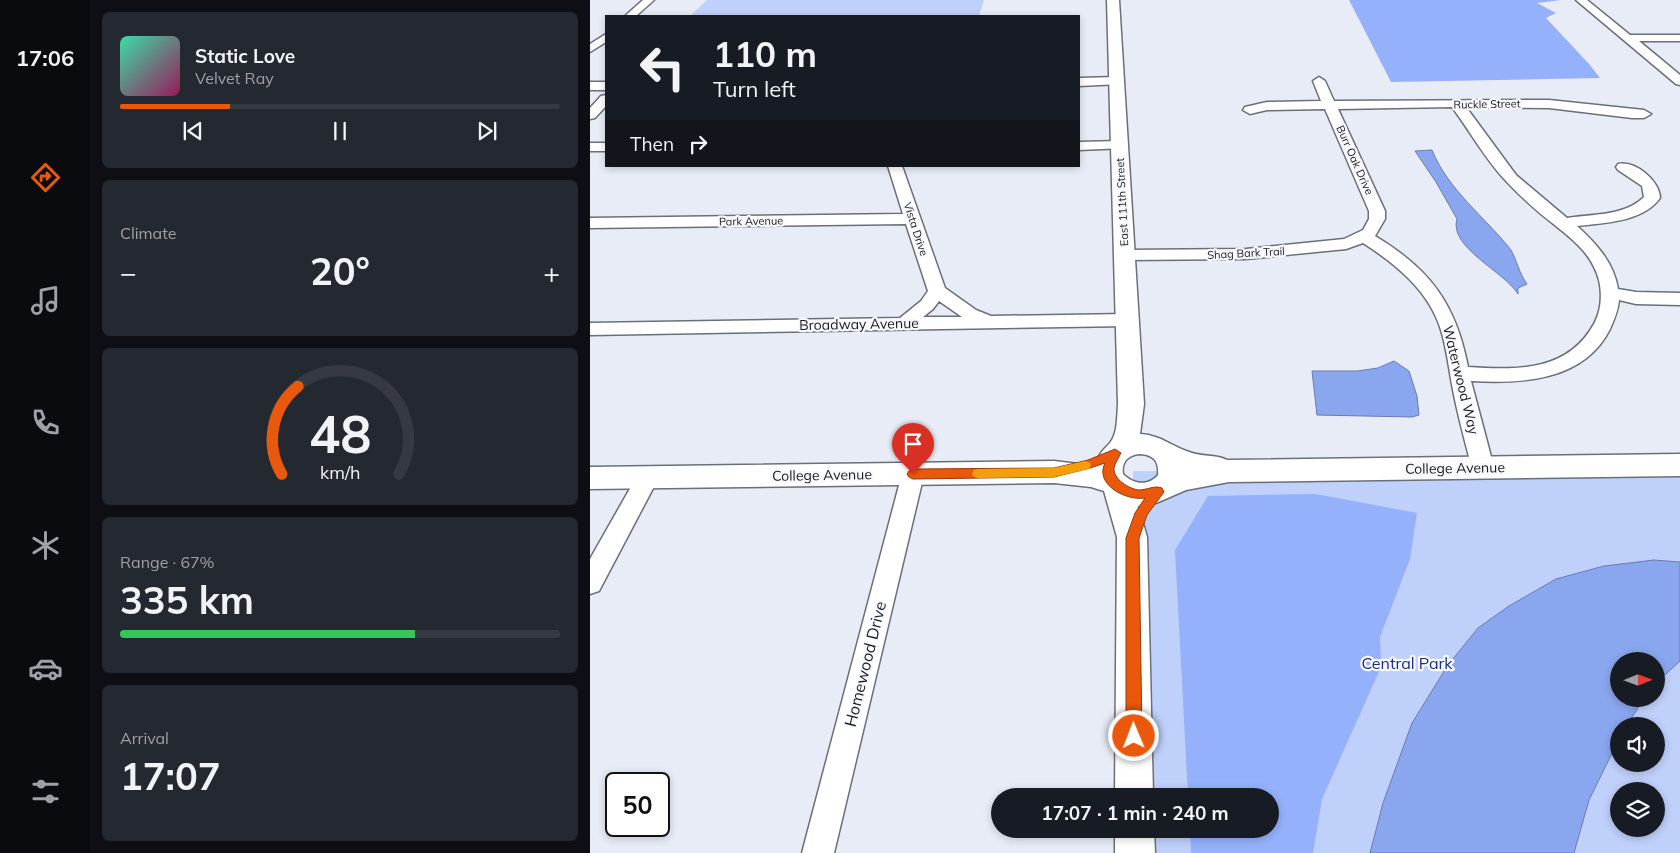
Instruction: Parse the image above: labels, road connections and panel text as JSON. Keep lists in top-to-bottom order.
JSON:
{
  "streets": {
    "main road": ["East 111th Street", "College Avenue"],
    "street": [
      "Ruckle Street",
      "Burr Oak Drive",
      "Park Avenue",
      "Vista Drive",
      "Shag Bark Trail",
      "Broadway Avenue",
      "Waterwood Way",
      "Homewood Drive"
    ]
  },
  "crossings": [
    ["Ruckle Street", "Burr Oak Drive"],
    ["Burr Oak Drive", "Shag Bark Trail"],
    ["Burr Oak Drive", "Waterwood Way"],
    ["East 111th Street", "Shag Bark Trail"],
    ["East 111th Street", "Broadway Avenue"],
    ["East 111th Street", "College Avenue"],
    ["Park Avenue", "Vista Drive"],
    ["Shag Bark Trail", "Waterwood Way"],
    ["Waterwood Way", "College Avenue"],
    ["College Avenue", "Homewood Drive"]
  ],
  "parks": ["Central Park"],
  "north": "right",
  "page": {
    "tabs": "17:06",
    "turn": ["110 m", "Turn left"],
    "song": ["Static Love", "Velvet Ray"],
    "then": "Then",
    "tile": [
      "Climate",
      ["Range · 67%", "335 km"],
      ["Arrival", "17:07"]
    ],
    "heat": ["−", "20°", "+"],
    "limit": "50",
    "trip": "17:07 · 1 min · 240 m",
    "gauge": ["48", "km/h"]
  }
}
